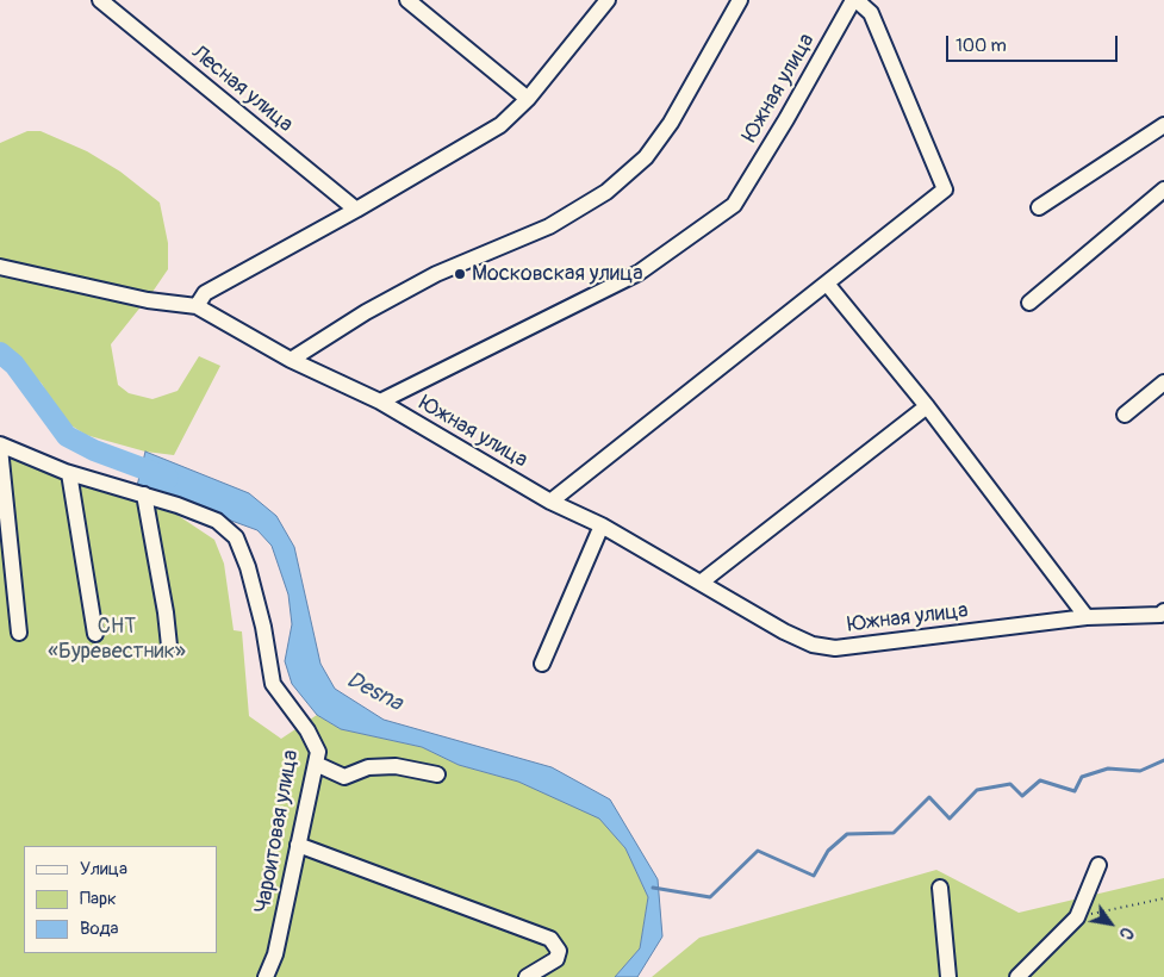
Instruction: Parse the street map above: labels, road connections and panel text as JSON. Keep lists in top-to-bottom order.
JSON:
{
  "streets": {
    "street": ["Южная улица", "Лесная улица", "Чароитовая улица"]
  },
  "water": ["Desna"],
  "parks": ["СНТ «Буревестник»"],
  "places": ["Московская улица"],
  "legend": ["Улица", "Парк", "Вода"],
  "scale_bar": "100 m",
  "north": "bottom right"
}
